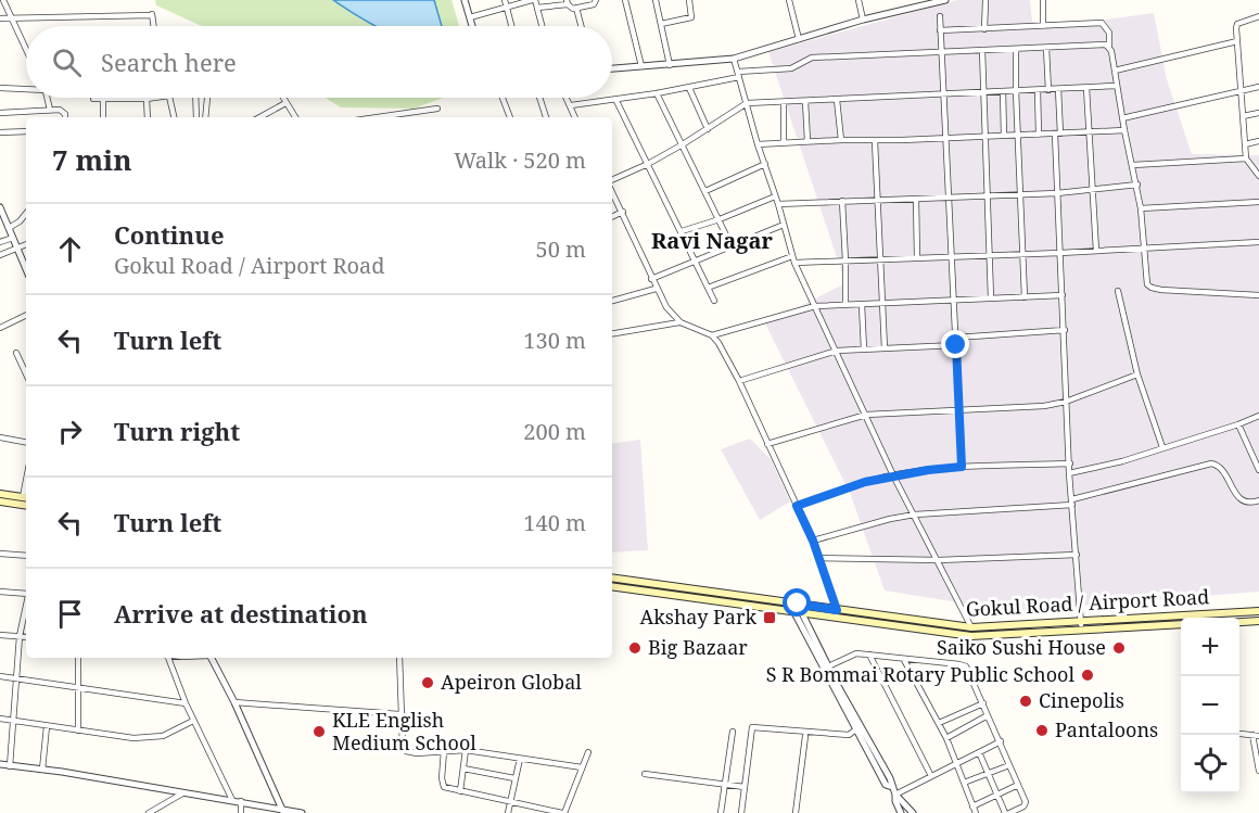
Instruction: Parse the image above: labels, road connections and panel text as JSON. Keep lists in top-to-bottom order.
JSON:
{
  "streets": {
    "main road": ["Gokul Road / Airport Road"]
  },
  "districts": ["Ravi Nagar"],
  "places": {
    "transit": ["Akshay Park"],
    "other": [
      "Big Bazaar",
      "Saiko Sushi House",
      "S R Bommai Rotary Public School",
      "Apeiron Global",
      "Cinepolis",
      "Pantaloons",
      "KLE English Medium School"
    ]
  },
  "page": {
    "search": "Search here",
    "heading": ["7 min", "Walk · 520 m"],
    "list": [
      ["Continue", "Gokul Road / Airport Road", "50 m"],
      ["Turn left", "130 m"],
      ["Turn right", "200 m"],
      ["Turn left", "140 m"],
      "Arrive at destination"
    ],
    "map_buttons": ["+", "−"]
  }
}
